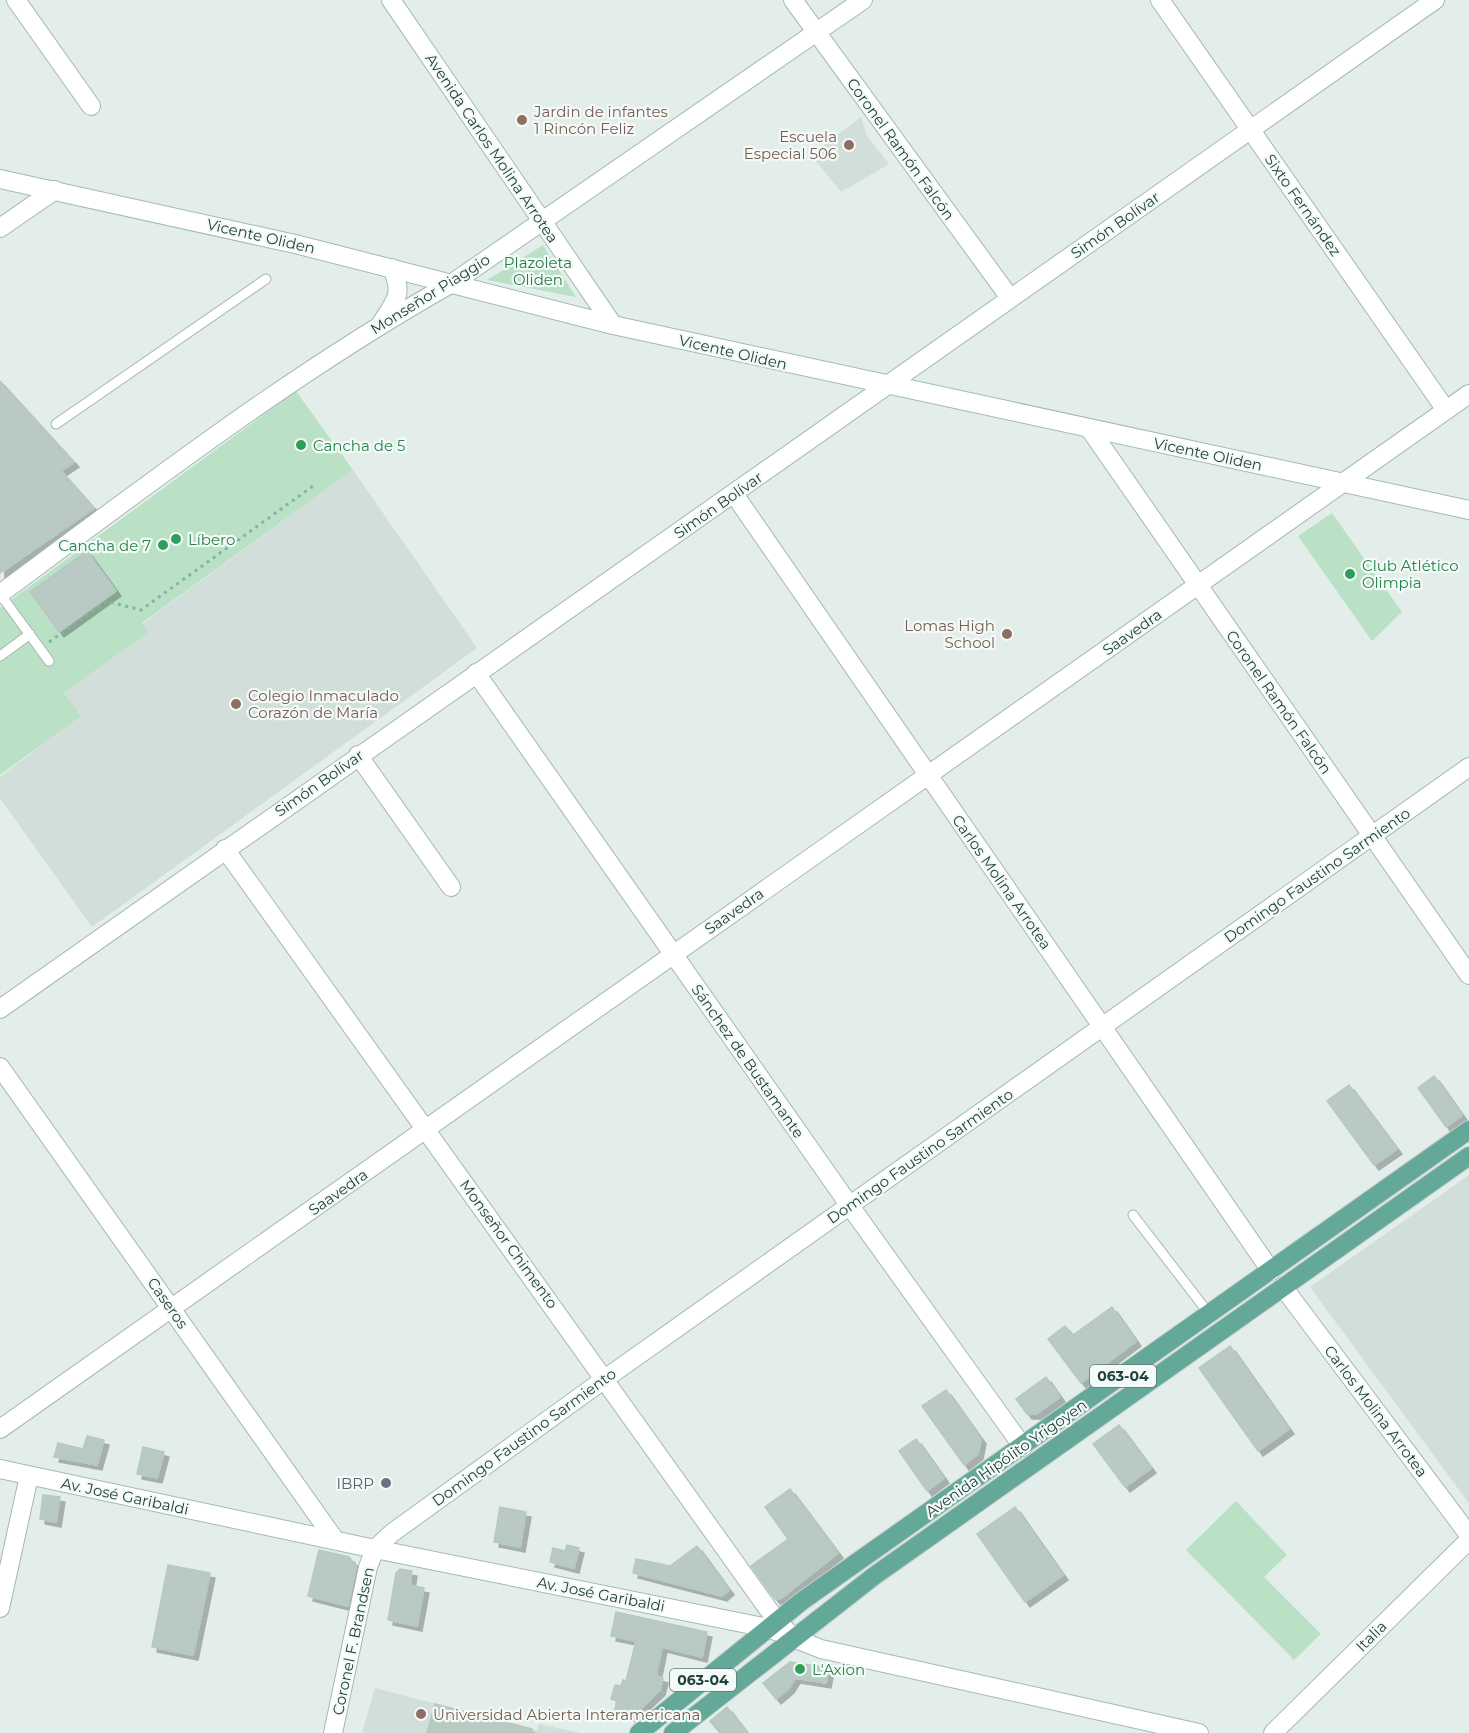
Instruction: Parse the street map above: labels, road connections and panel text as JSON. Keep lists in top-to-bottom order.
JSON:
{
  "streets": {
    "main road": ["063-04", "Avenida Hipólito Yrigoyen"],
    "street": [
      "Avenida Carlos Molina Arrotea",
      "Coronel Ramón Falcón",
      "Sixto Fernández",
      "Simón Bolívar",
      "Vicente Oliden",
      "Monseñor Piaggio",
      "Saavedra",
      "Domingo Faustino Sarmiento",
      "Carlos Molina Arrotea",
      "Sánchez de Bustamante",
      "Monseñor Chimento",
      "Caseros",
      "Av. José Garibaldi",
      "Italia",
      "Coronel F. Brandsen"
    ]
  },
  "crossings": [
    ["Avenida Carlos Molina Arrotea", "Vicente Oliden"],
    ["Avenida Carlos Molina Arrotea", "Monseñor Piaggio"],
    ["Coronel Ramón Falcón", "Simón Bolívar"],
    ["Coronel Ramón Falcón", "Vicente Oliden"],
    ["Coronel Ramón Falcón", "Monseñor Piaggio"],
    ["Coronel Ramón Falcón", "Saavedra"],
    ["Coronel Ramón Falcón", "Domingo Faustino Sarmiento"],
    ["Sixto Fernández", "Simón Bolívar"],
    ["Sixto Fernández", "Saavedra"],
    ["Simón Bolívar", "Vicente Oliden"],
    ["Simón Bolívar", "Carlos Molina Arrotea"],
    ["Simón Bolívar", "Sánchez de Bustamante"],
    ["Simón Bolívar", "Monseñor Chimento"],
    ["Vicente Oliden", "Monseñor Piaggio"],
    ["Vicente Oliden", "Saavedra"],
    ["Saavedra", "Carlos Molina Arrotea"],
    ["Saavedra", "Sánchez de Bustamante"],
    ["Saavedra", "Monseñor Chimento"],
    ["Saavedra", "Caseros"],
    ["Domingo Faustino Sarmiento", "Carlos Molina Arrotea"],
    ["Domingo Faustino Sarmiento", "Sánchez de Bustamante"],
    ["Domingo Faustino Sarmiento", "Monseñor Chimento"],
    ["Domingo Faustino Sarmiento", "Av. José Garibaldi"],
    ["Domingo Faustino Sarmiento", "Coronel F. Brandsen"],
    ["Carlos Molina Arrotea", "Avenida Hipólito Yrigoyen"],
    ["Carlos Molina Arrotea", "Italia"],
    ["Sánchez de Bustamante", "Avenida Hipólito Yrigoyen"],
    ["Monseñor Chimento", "Avenida Hipólito Yrigoyen"],
    ["Monseñor Chimento", "Av. José Garibaldi"],
    ["Caseros", "Av. José Garibaldi"],
    ["Avenida Hipólito Yrigoyen", "Av. José Garibaldi"],
    ["Av. José Garibaldi", "Coronel F. Brandsen"]
  ],
  "parks": ["Plazoleta Oliden"],
  "places": [
    "Jardin de infantes 1 Rincón Feliz",
    "Escuela Especial 506",
    "Cancha de 5",
    "Líbero",
    "Cancha de 7",
    "Club Atlético Olimpia",
    "Lomas High School",
    "Colegio Inmaculado Corazón de María",
    "IBRP",
    "L'Axion",
    "Universidad Abierta Interamericana"
  ]
}
